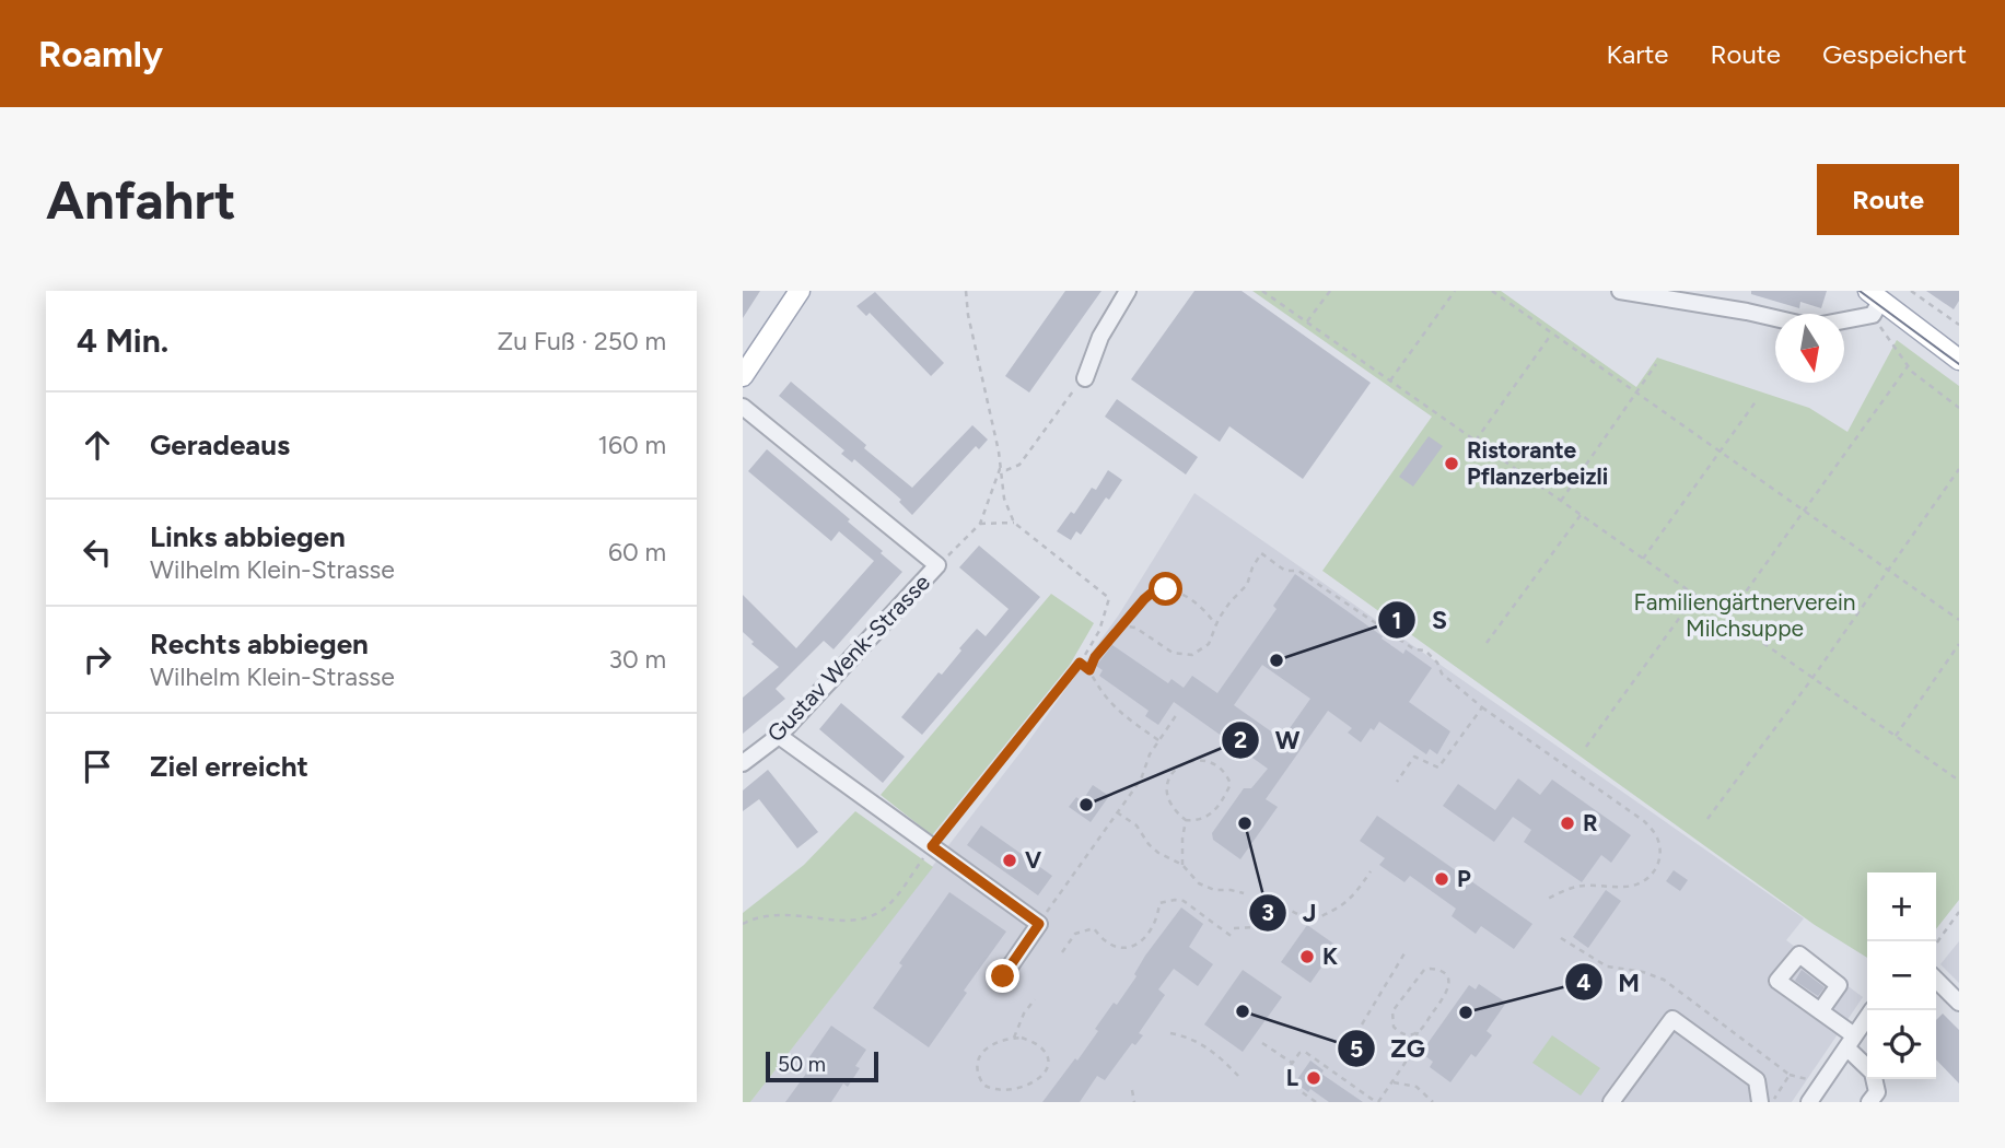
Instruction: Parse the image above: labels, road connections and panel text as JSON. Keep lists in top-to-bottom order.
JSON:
{
  "streets": {
    "street": ["Gustav Wenk-Strasse"]
  },
  "parks": ["Familiengärtnerverein Milchsuppe"],
  "places": [
    "Ristorante Pflanzerbeizli",
    "S",
    "W",
    "J",
    "R",
    "V",
    "P",
    "K",
    "ZG",
    "M",
    "L"
  ],
  "scale_bar": "50 m",
  "north": "bottom",
  "page": {
    "header": "Roamly",
    "nav": ["Karte", "Route", "Gespeichert"],
    "buttons": "Route",
    "title": "Anfahrt",
    "heading": ["4 Min.", "Zu Fuß · 250 m"],
    "list": [
      ["Geradeaus", "160 m"],
      ["Links abbiegen", "Wilhelm Klein-Strasse", "60 m"],
      ["Rechts abbiegen", "Wilhelm Klein-Strasse", "30 m"],
      "Ziel erreicht"
    ],
    "map_buttons": ["+", "−"],
    "scale": "50 m"
  }
}
